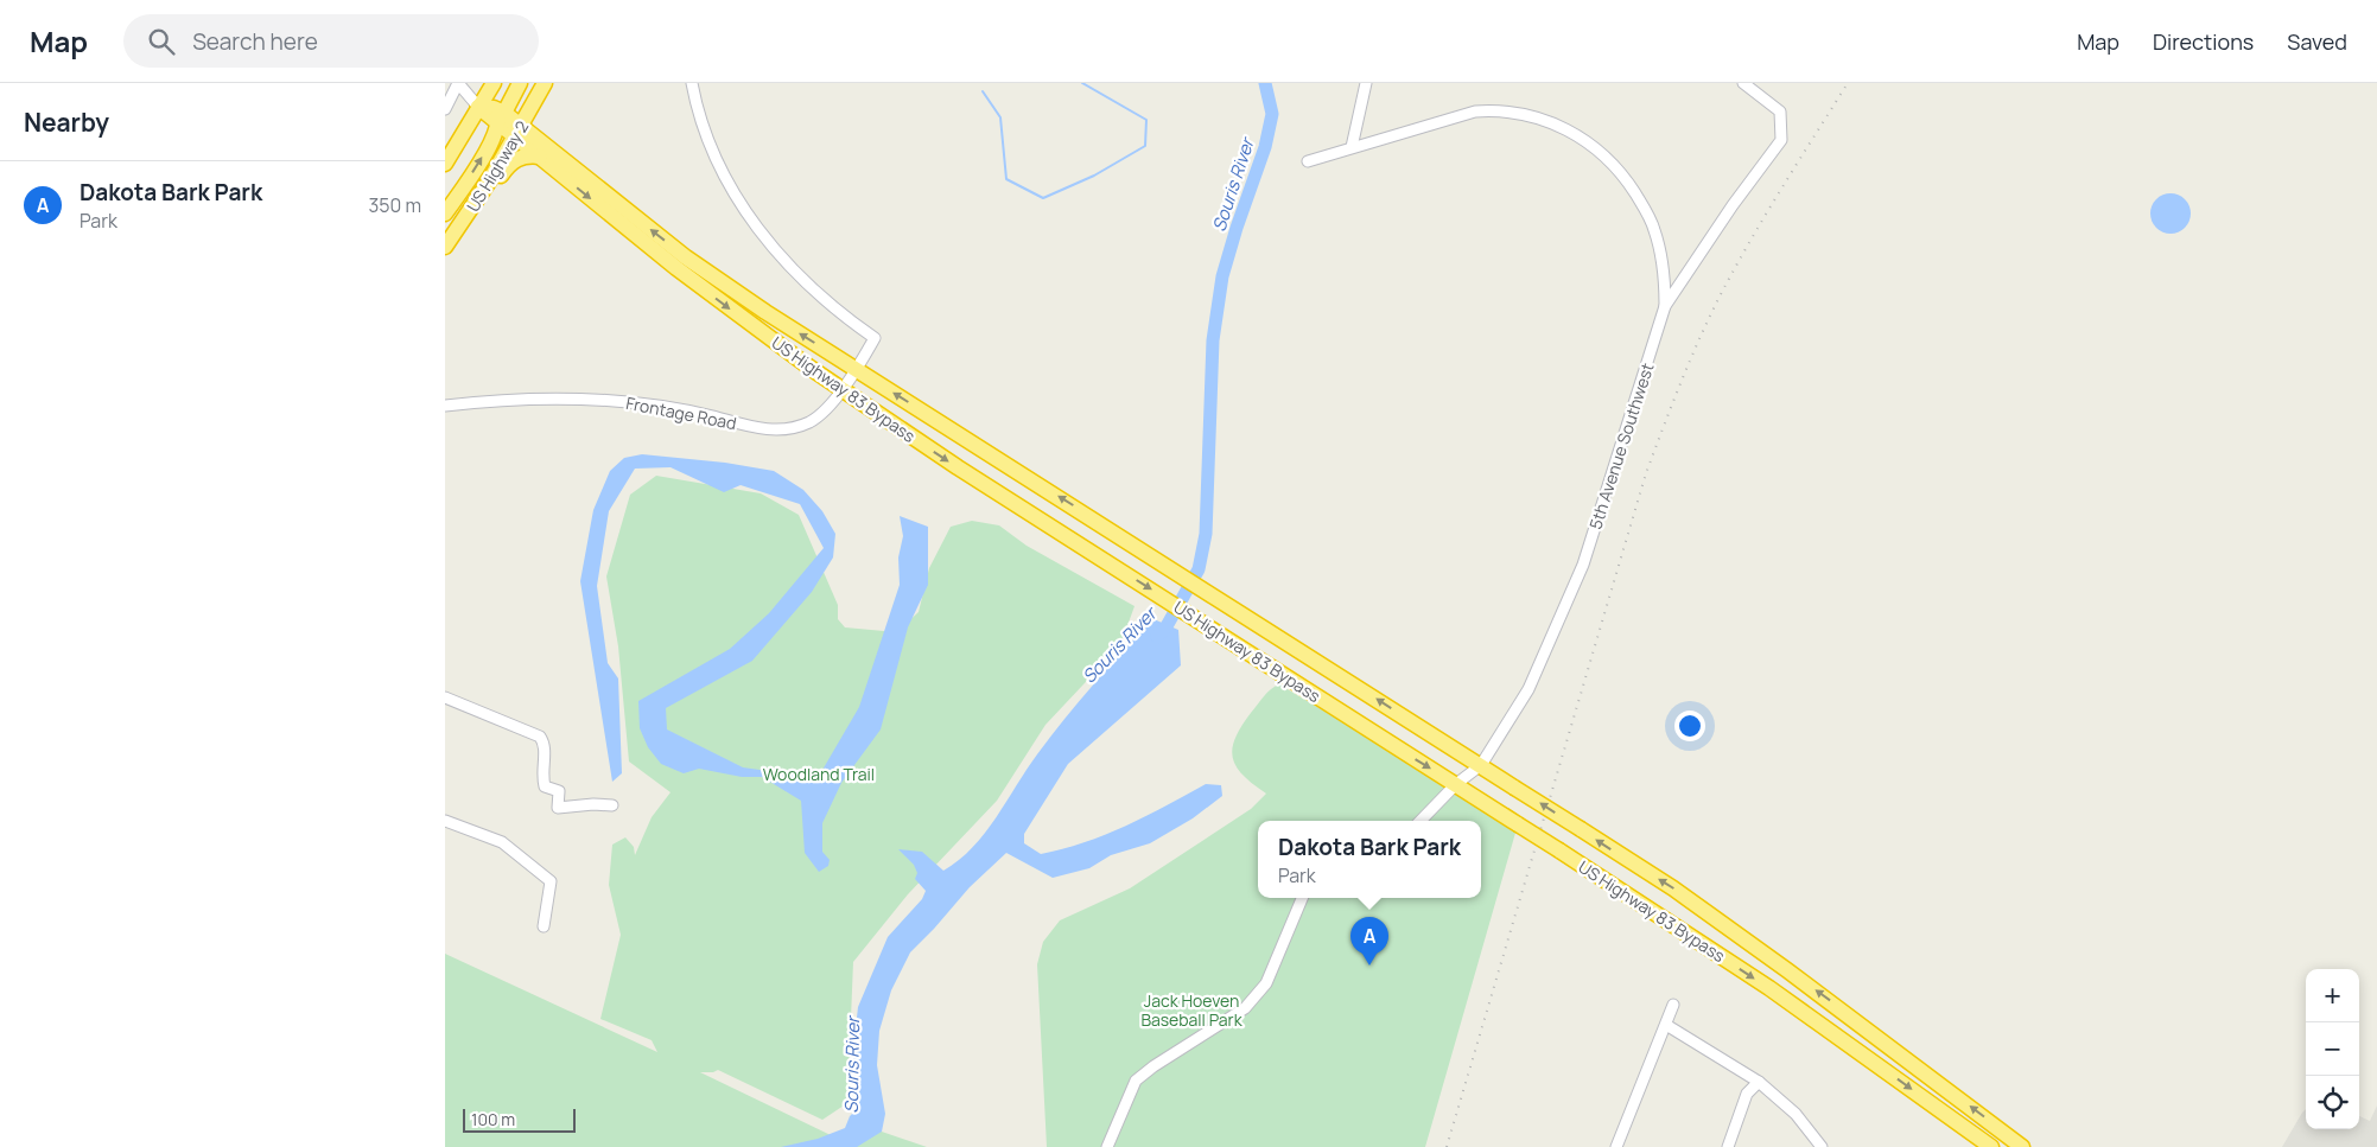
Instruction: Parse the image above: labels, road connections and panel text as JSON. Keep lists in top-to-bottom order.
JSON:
{
  "streets": {
    "highway": ["US Highway 2", "US Highway 83 Bypass"],
    "street": ["Frontage Road", "5th Avenue Southwest"]
  },
  "crossings": [
    ["US Highway 2", "US Highway 83 Bypass"],
    ["US Highway 83 Bypass", "Frontage Road"],
    ["US Highway 83 Bypass", "5th Avenue Southwest"]
  ],
  "water": ["Souris River"],
  "parks": ["Woodland Trail", "Jack Hoeven Baseball Park"],
  "scale_bar": "100 m",
  "page": {
    "header": "Map",
    "search": "Search here",
    "nav": ["Map", "Directions", "Saved"],
    "heading": "Nearby",
    "list": [
      {
        "mark": "A",
        "name": "Dakota Bark Park",
        "note": "Park",
        "value": "350 m"
      }
    ],
    "popup": ["Dakota Bark Park", "Park"],
    "pins": "A",
    "map_buttons": ["+", "−"],
    "scale": "100 m"
  }
}
